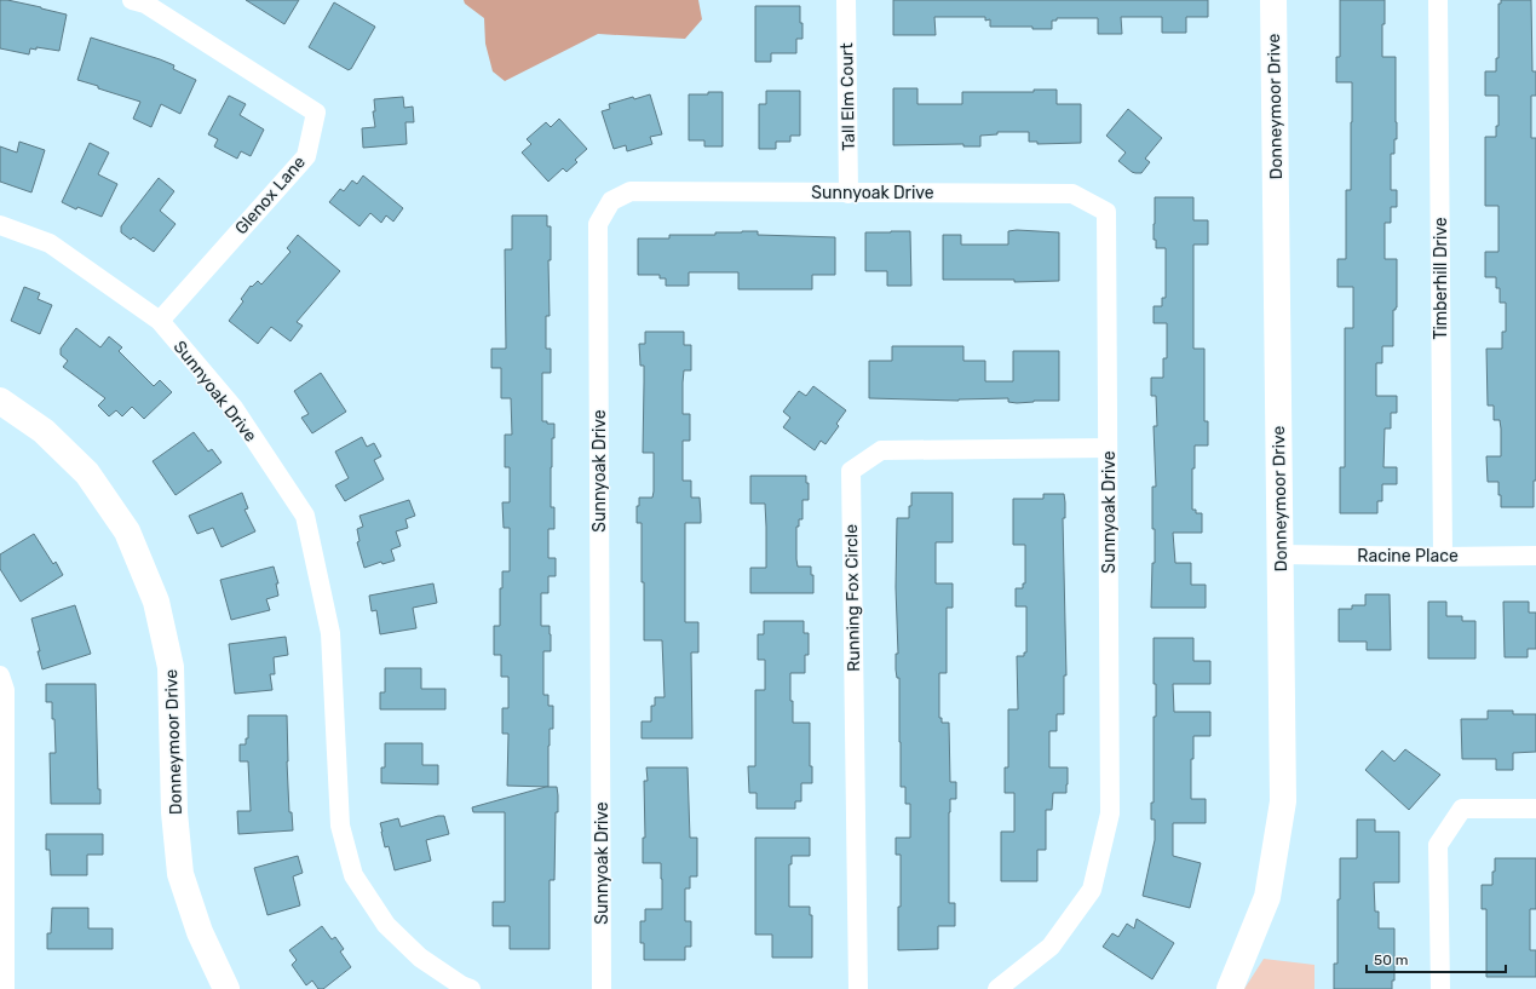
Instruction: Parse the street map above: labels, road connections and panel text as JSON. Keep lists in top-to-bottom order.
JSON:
{
  "streets": {
    "street": [
      "Tall Elm Court",
      "Donneymoor Drive",
      "Sunnyoak Drive",
      "Glenox Lane",
      "Timberhill Drive",
      "Racine Place",
      "Running Fox Circle"
    ]
  },
  "crossings": [
    ["Tall Elm Court", "Sunnyoak Drive"],
    ["Donneymoor Drive", "Racine Place"],
    ["Sunnyoak Drive", "Glenox Lane"],
    ["Sunnyoak Drive", "Running Fox Circle"],
    ["Timberhill Drive", "Racine Place"]
  ],
  "scale_bar": "50 m"
}
